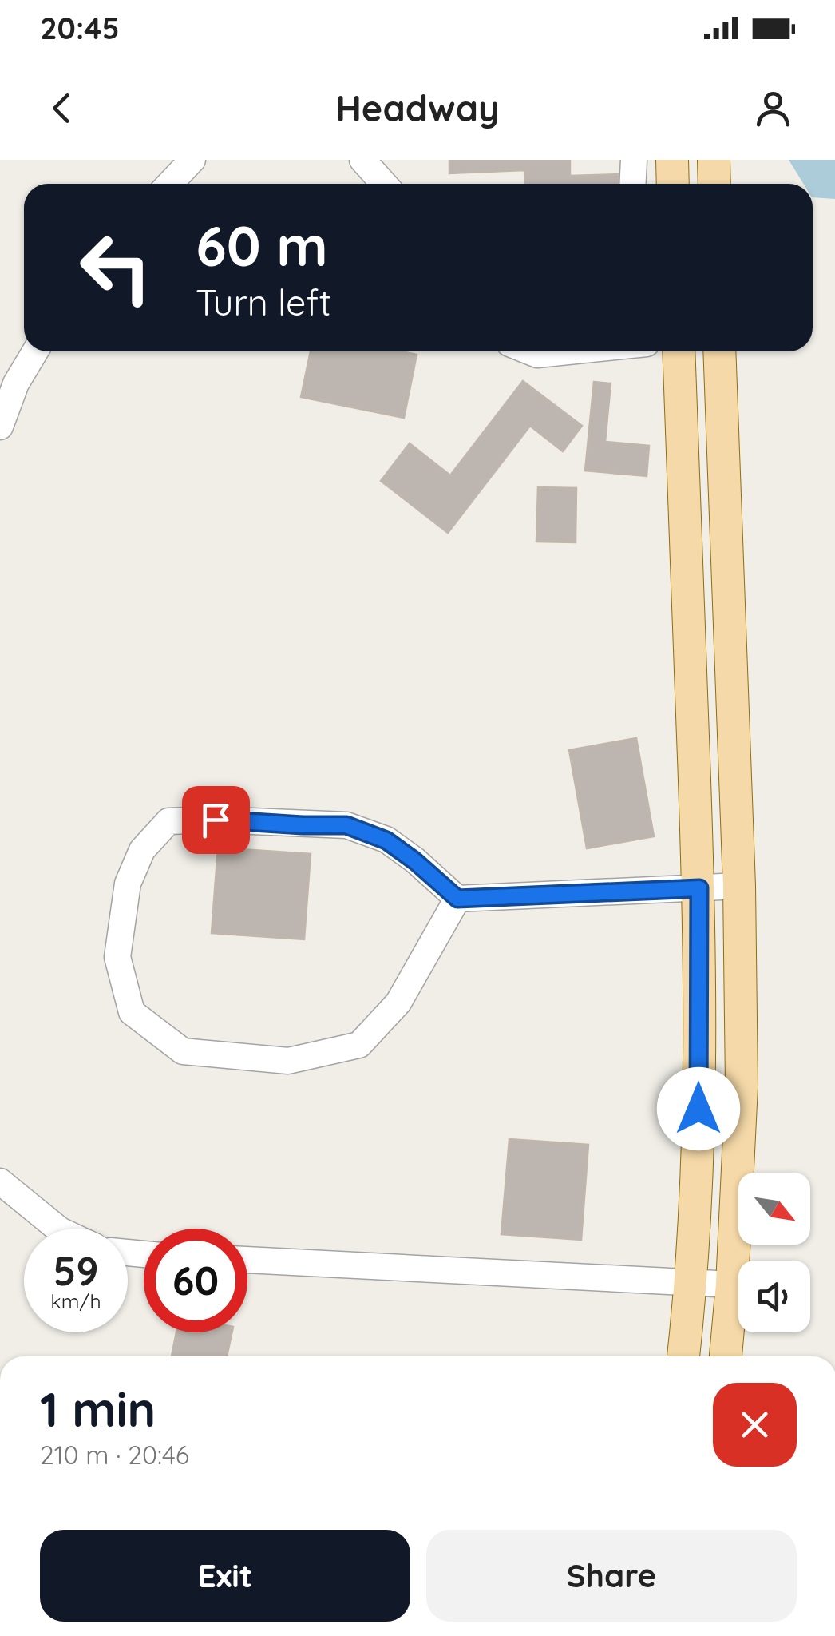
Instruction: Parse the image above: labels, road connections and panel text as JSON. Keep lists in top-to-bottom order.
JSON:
{
  "north": "bottom right",
  "page": {
    "status": "20:45",
    "header": "Headway",
    "turn": ["60 m", "Turn left"],
    "speed": "59 km/h",
    "limit": "60",
    "heading": ["1 min", "210 m · 20:46"],
    "buttons": ["Exit", "Share"]
  }
}
